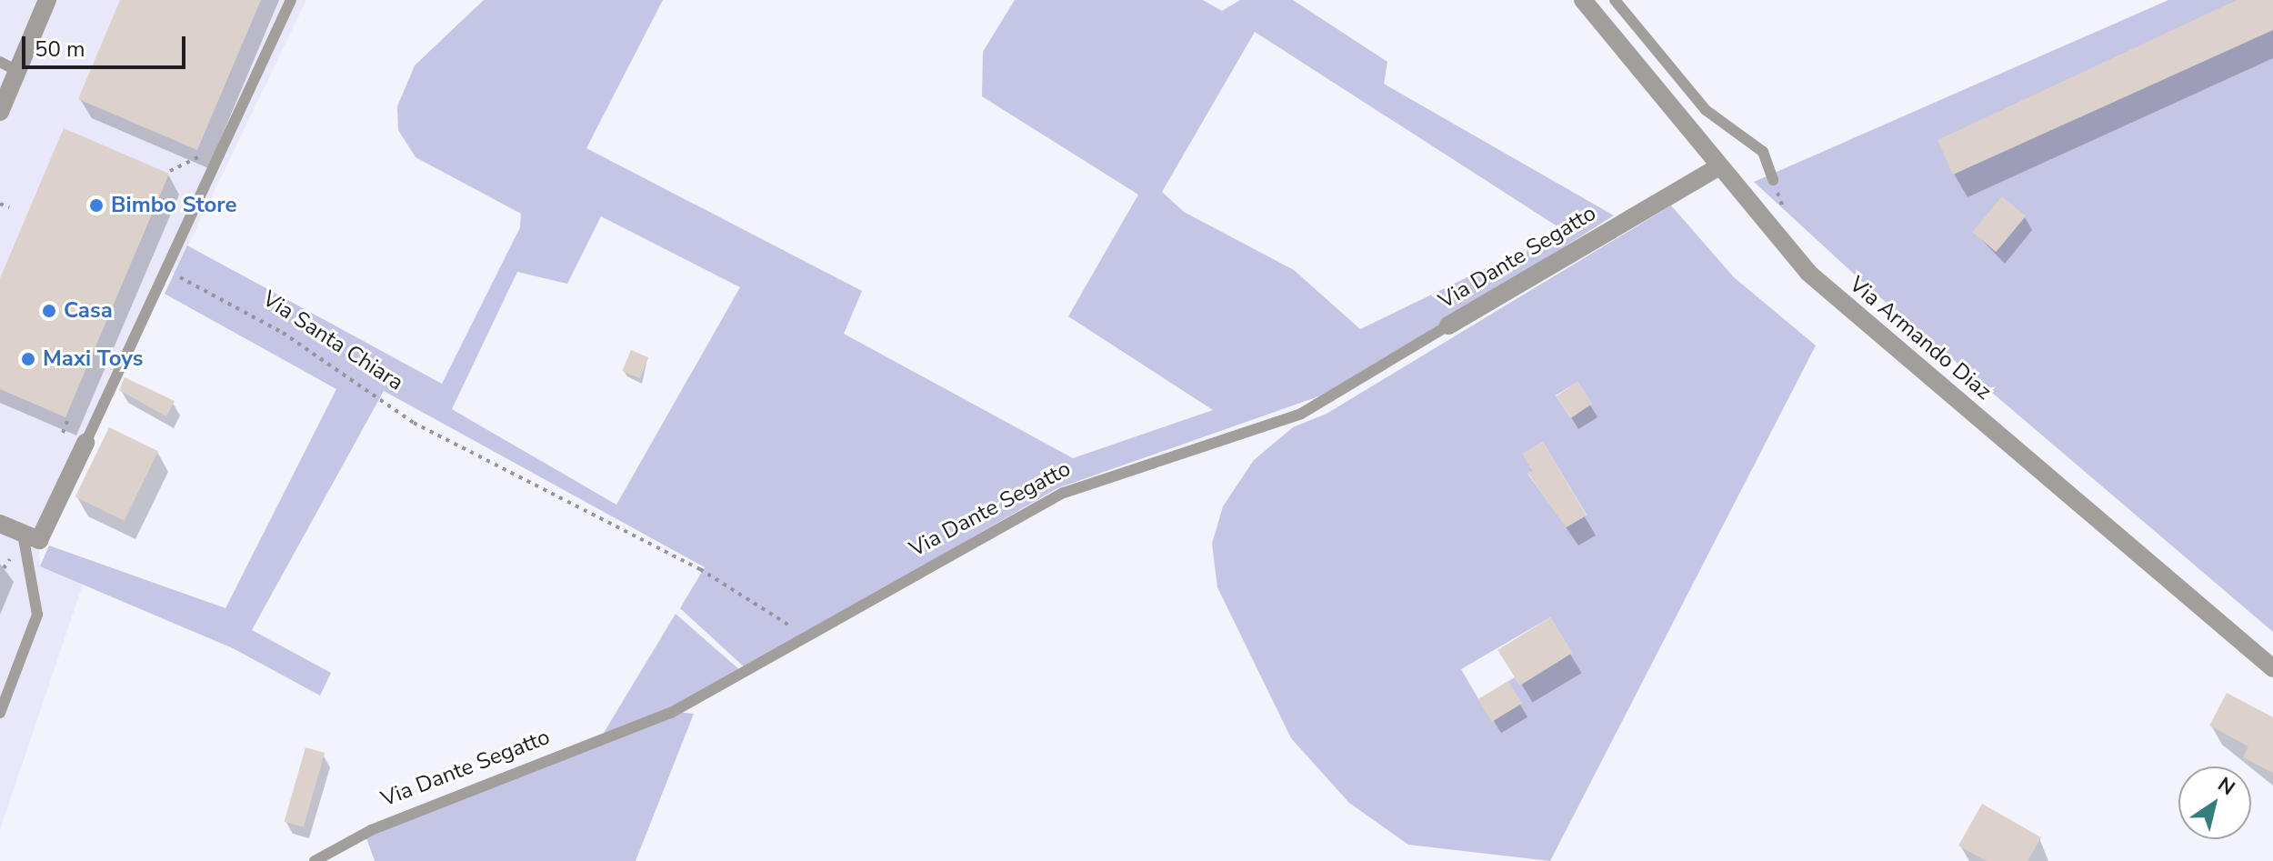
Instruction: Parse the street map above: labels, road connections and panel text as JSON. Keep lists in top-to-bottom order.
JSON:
{
  "streets": {
    "street": ["Via Dante Segatto", "Via Armando Diaz"],
    "path": ["Via Santa Chiara"]
  },
  "crossings": [
    ["Via Dante Segatto", "Via Armando Diaz"]
  ],
  "places": ["Bimbo Store", "Casa", "Maxi Toys"],
  "scale_bar": "50 m",
  "north": "top right"
}
